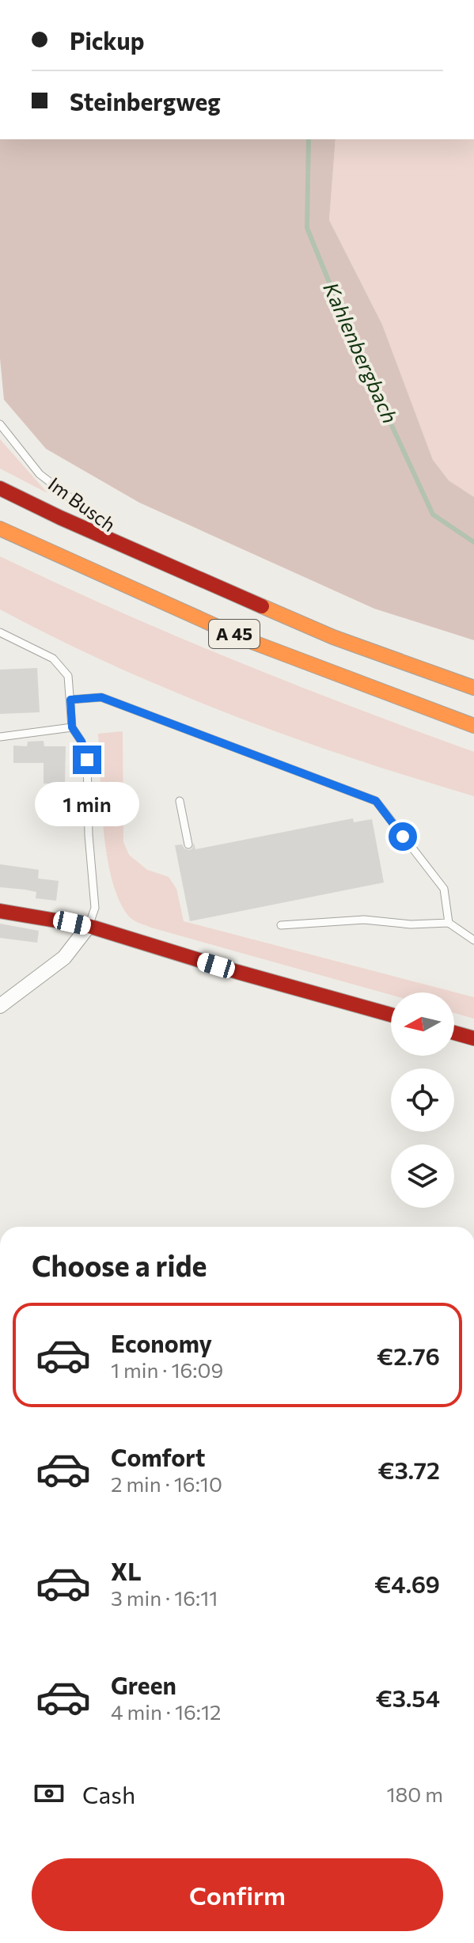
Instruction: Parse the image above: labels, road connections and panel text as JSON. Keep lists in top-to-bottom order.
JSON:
{
  "streets": {
    "main road": ["A 45"],
    "lane": ["Im Busch"]
  },
  "water": ["Kahlenbergbach"],
  "north": "left",
  "page": {
    "banner": ["Pickup", "Steinbergweg"],
    "bubble": "1 min",
    "heading": "Choose a ride",
    "list": [
      {
        "name": "Economy",
        "note": "1 min · 16:09",
        "value": "€2.76"
      },
      {
        "name": "Comfort",
        "note": "2 min · 16:10",
        "value": "€3.72"
      },
      {
        "name": "XL",
        "note": "3 min · 16:11",
        "value": "€4.69"
      },
      {
        "name": "Green",
        "note": "4 min · 16:12",
        "value": "€3.54"
      }
    ],
    "pay": ["Cash", "180 m"],
    "buttons": "Confirm"
  }
}
